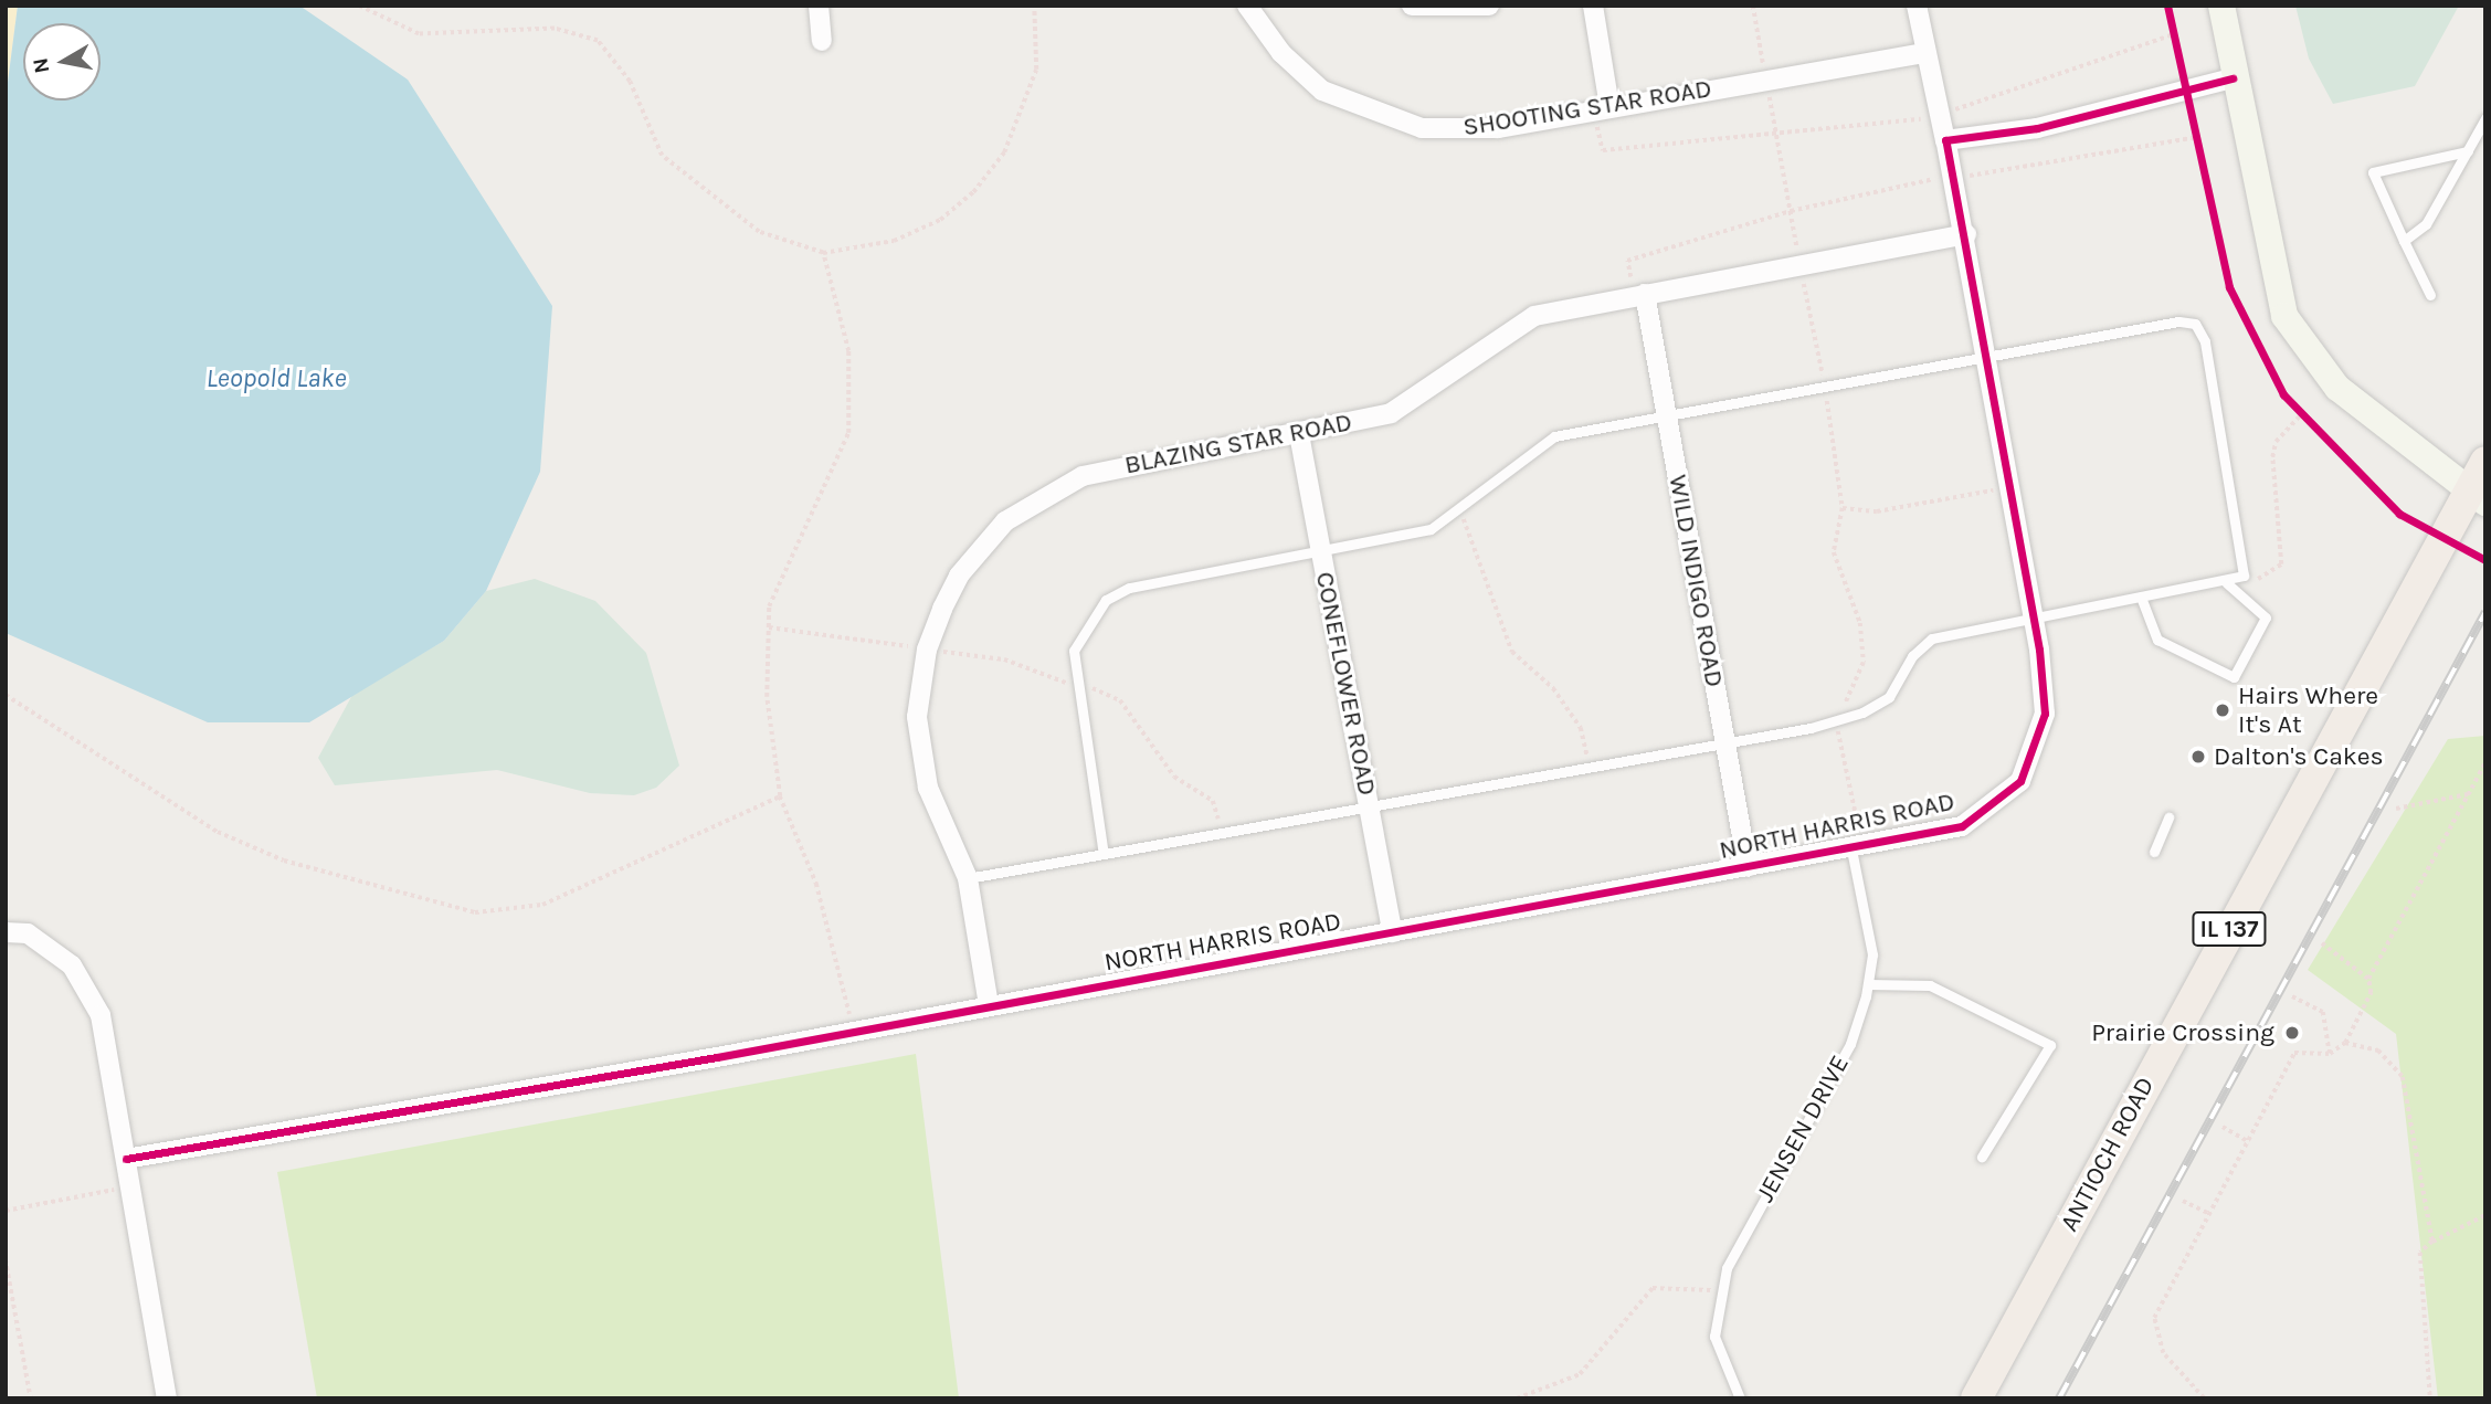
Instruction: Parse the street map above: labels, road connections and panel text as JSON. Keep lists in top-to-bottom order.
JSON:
{
  "streets": {
    "main road": ["IL 137", "ANTIOCH ROAD"],
    "street": [
      "SHOOTING STAR ROAD",
      "BLAZING STAR ROAD",
      "WILD INDIGO ROAD",
      "CONEFLOWER ROAD",
      "NORTH HARRIS ROAD"
    ],
    "lane": ["JENSEN DRIVE"]
  },
  "crossings": [
    ["SHOOTING STAR ROAD", "NORTH HARRIS ROAD"],
    ["BLAZING STAR ROAD", "WILD INDIGO ROAD"],
    ["BLAZING STAR ROAD", "CONEFLOWER ROAD"],
    ["BLAZING STAR ROAD", "NORTH HARRIS ROAD"],
    ["WILD INDIGO ROAD", "NORTH HARRIS ROAD"],
    ["CONEFLOWER ROAD", "NORTH HARRIS ROAD"],
    ["NORTH HARRIS ROAD", "JENSEN DRIVE"]
  ],
  "water": ["Leopold Lake"],
  "places": ["Hairs Where It's At", "Dalton's Cakes", "Prairie Crossing"],
  "north": "left"
}
